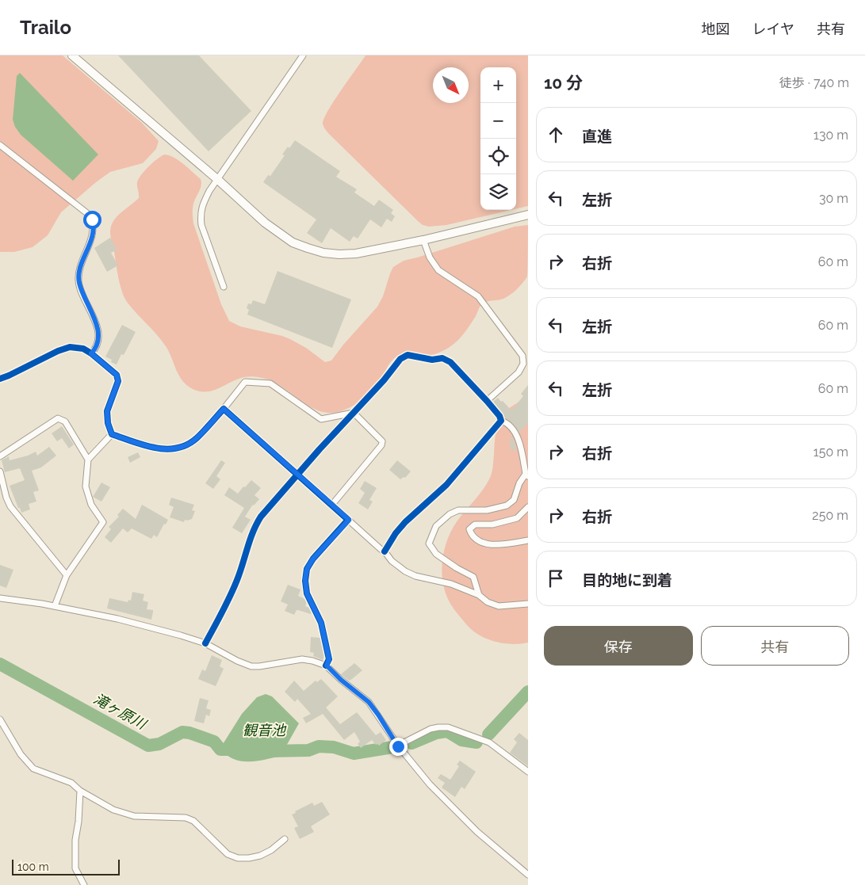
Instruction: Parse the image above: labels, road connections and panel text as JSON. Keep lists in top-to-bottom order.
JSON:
{
  "water": ["滝ヶ原川", "観音池"],
  "scale_bar": "100 m",
  "north": "bottom right",
  "page": {
    "header": "Trailo",
    "nav": ["地図", "レイヤ", "共有"],
    "heading": ["10 分", "徒歩 · 740 m"],
    "map_buttons": ["+", "−"],
    "list": [
      ["直進", "130 m"],
      ["左折", "30 m"],
      ["右折", "60 m"],
      ["左折", "60 m"],
      ["左折", "60 m"],
      ["右折", "150 m"],
      ["右折", "250 m"],
      "目的地に到着"
    ],
    "buttons": ["保存", "共有"],
    "scale": "100 m"
  }
}
